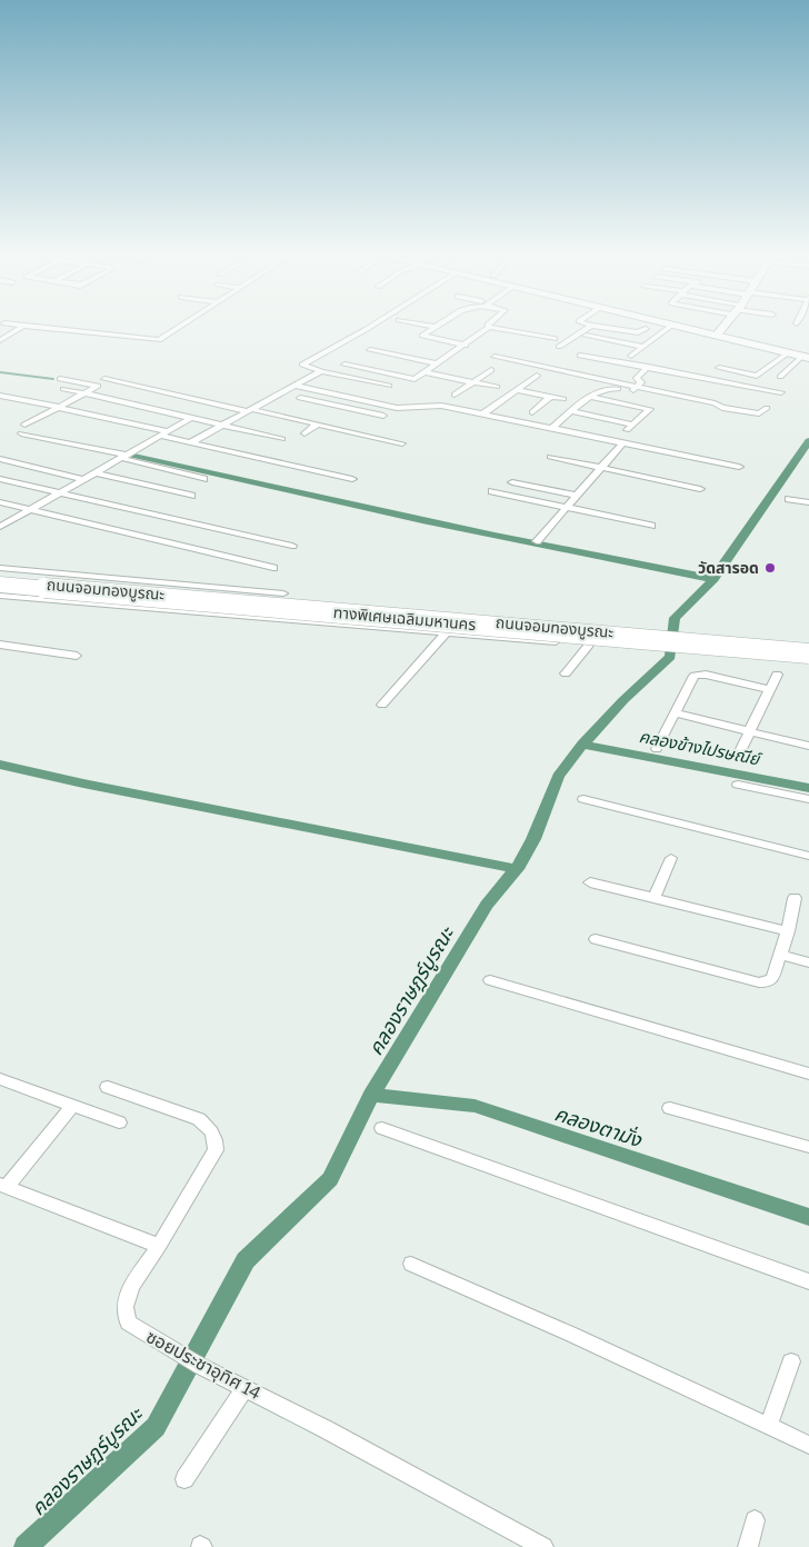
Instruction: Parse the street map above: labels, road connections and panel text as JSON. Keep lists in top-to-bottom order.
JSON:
{
  "streets": {
    "highway": ["ทางพิเศษเฉลิมมหานคร"],
    "street": ["ถนนจอมทองบูรณะ", "ซอยประชาอุทิศ 14"]
  },
  "crossings": [
    ["ถนนจอมทองบูรณะ", "ทางพิเศษเฉลิมมหานคร"]
  ],
  "water": ["คลองข้างไปรษณีย์", "คลองราษฎร์บูรณะ", "คลองตามั่ง"],
  "places": ["วัดสารอด"]
}
